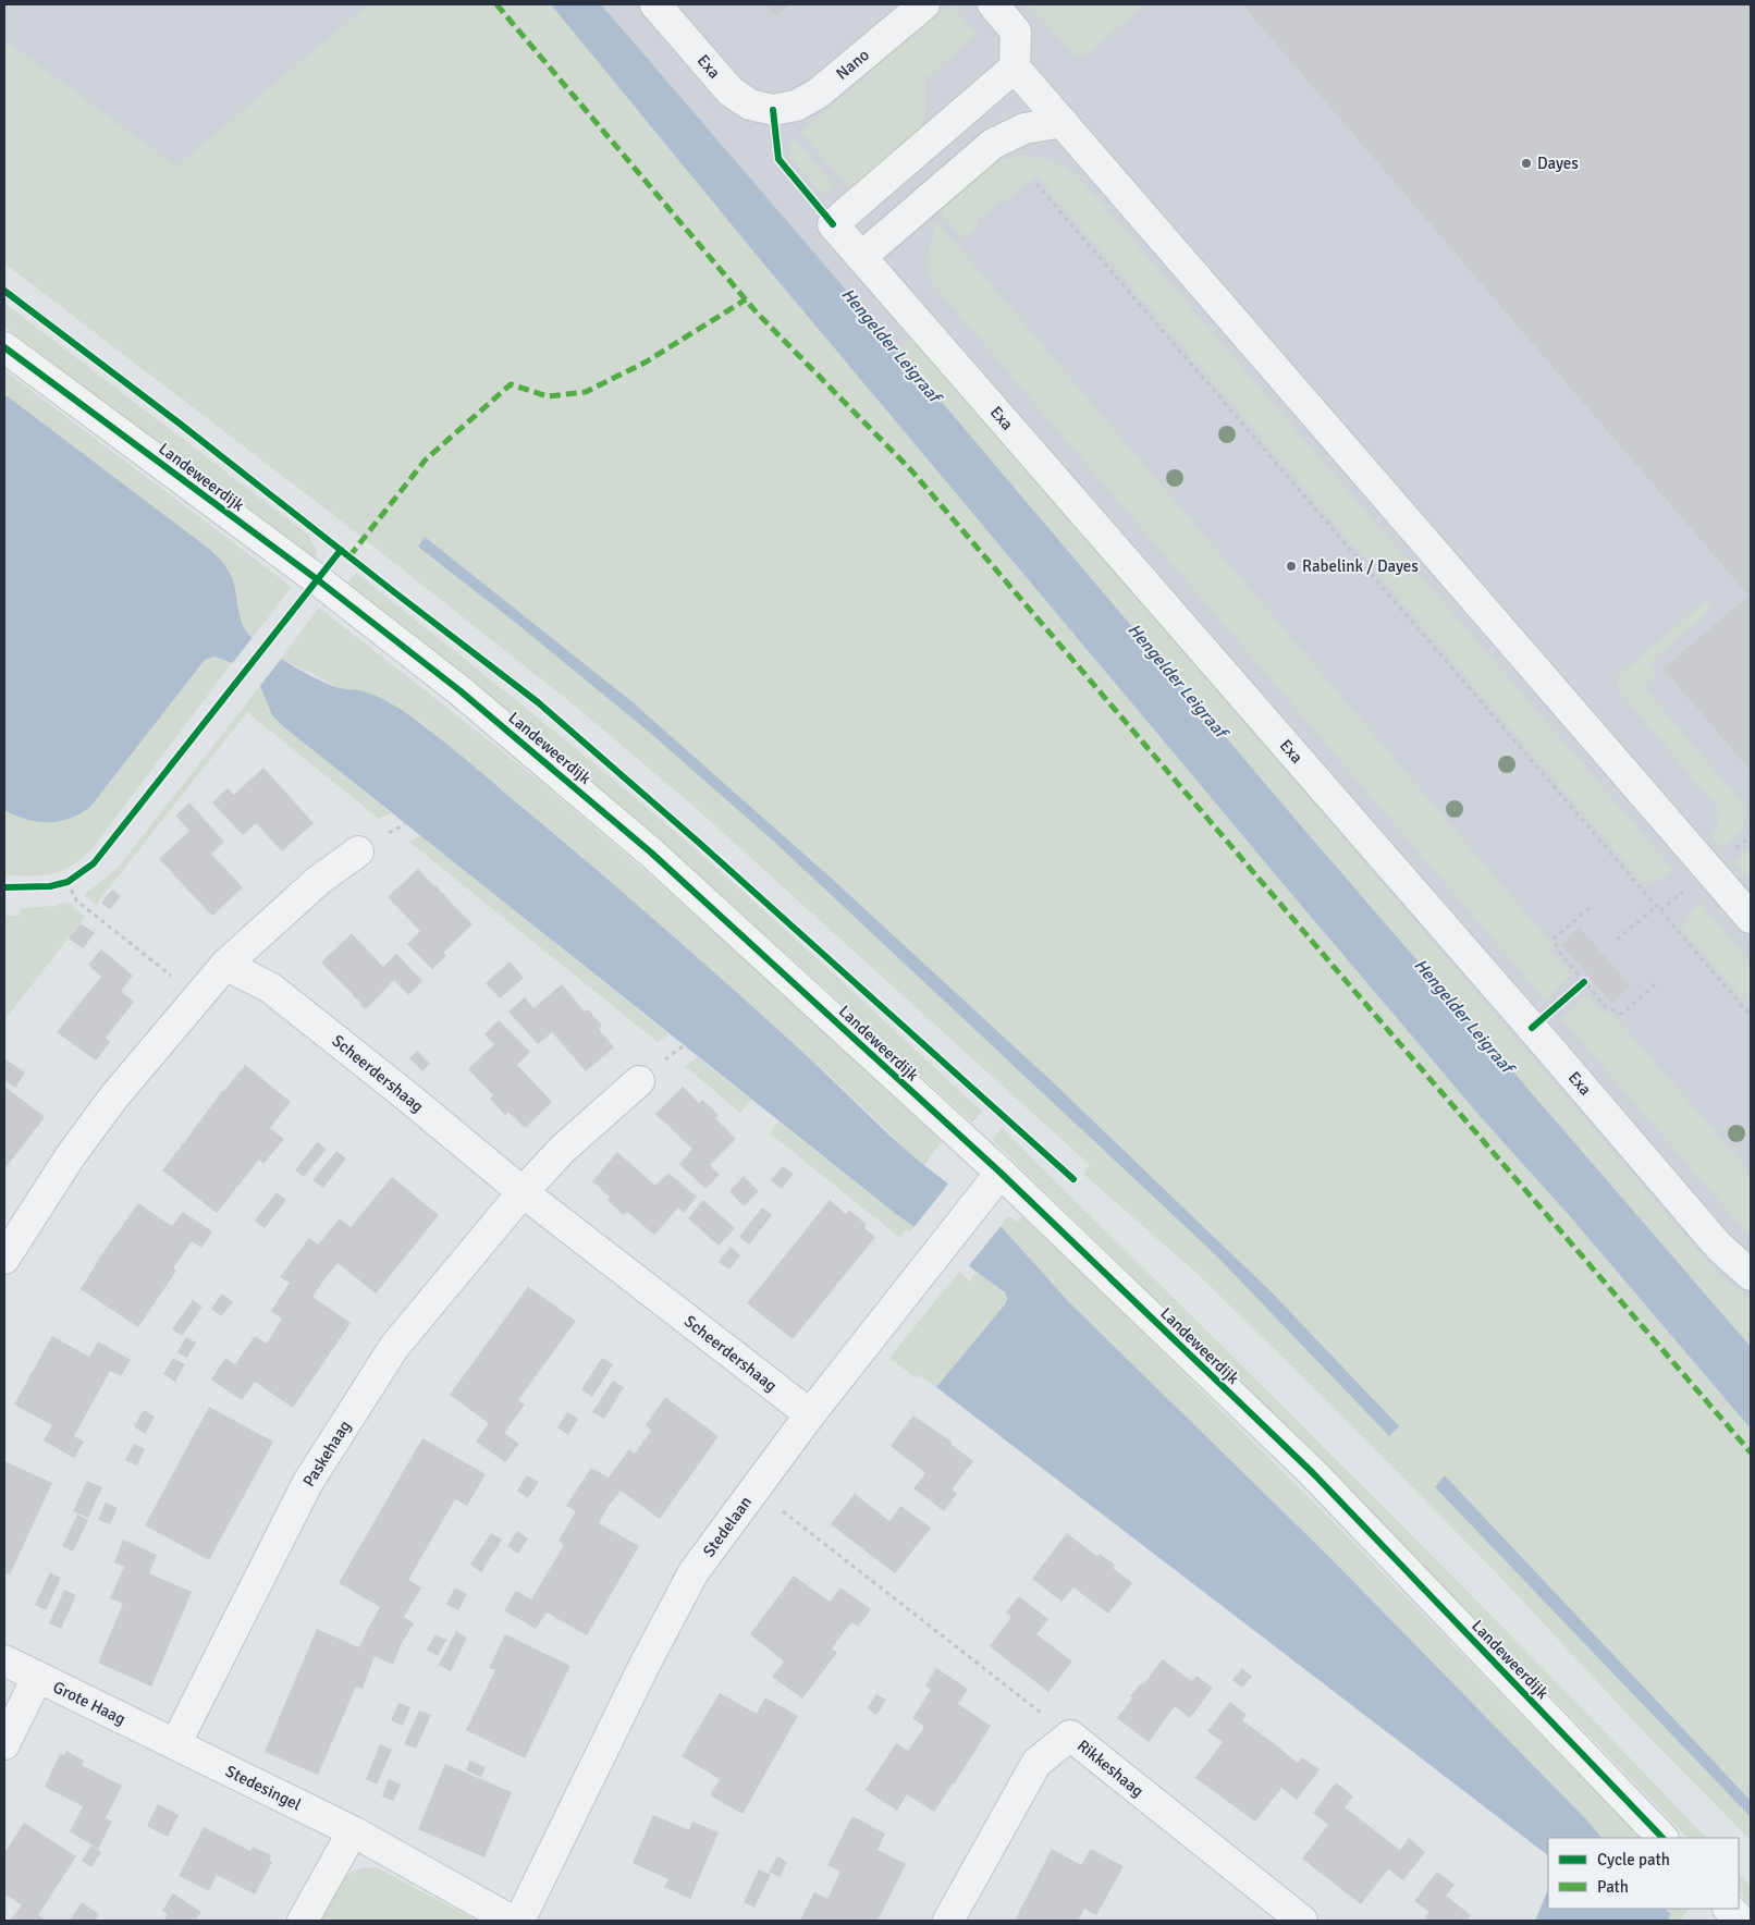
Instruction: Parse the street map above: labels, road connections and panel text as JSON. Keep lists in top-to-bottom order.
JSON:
{
  "streets": {
    "street": [
      "Nano",
      "Exa",
      "Landeweerdijk",
      "Scheerdershaag",
      "Paskehaag",
      "Stedelaan",
      "Grote Haag",
      "Rikkeshaag",
      "Stedesingel"
    ]
  },
  "crossings": [
    ["Nano", "Exa"],
    ["Landeweerdijk", "Stedelaan"],
    ["Scheerdershaag", "Paskehaag"],
    ["Scheerdershaag", "Stedelaan"],
    ["Paskehaag", "Grote Haag"],
    ["Paskehaag", "Stedesingel"],
    ["Grote Haag", "Stedesingel"]
  ],
  "water": ["Hengelder Leigraaf"],
  "places": ["Dayes", "Rabelink / Dayes"],
  "legend": ["Cycle path", "Path"]
}
